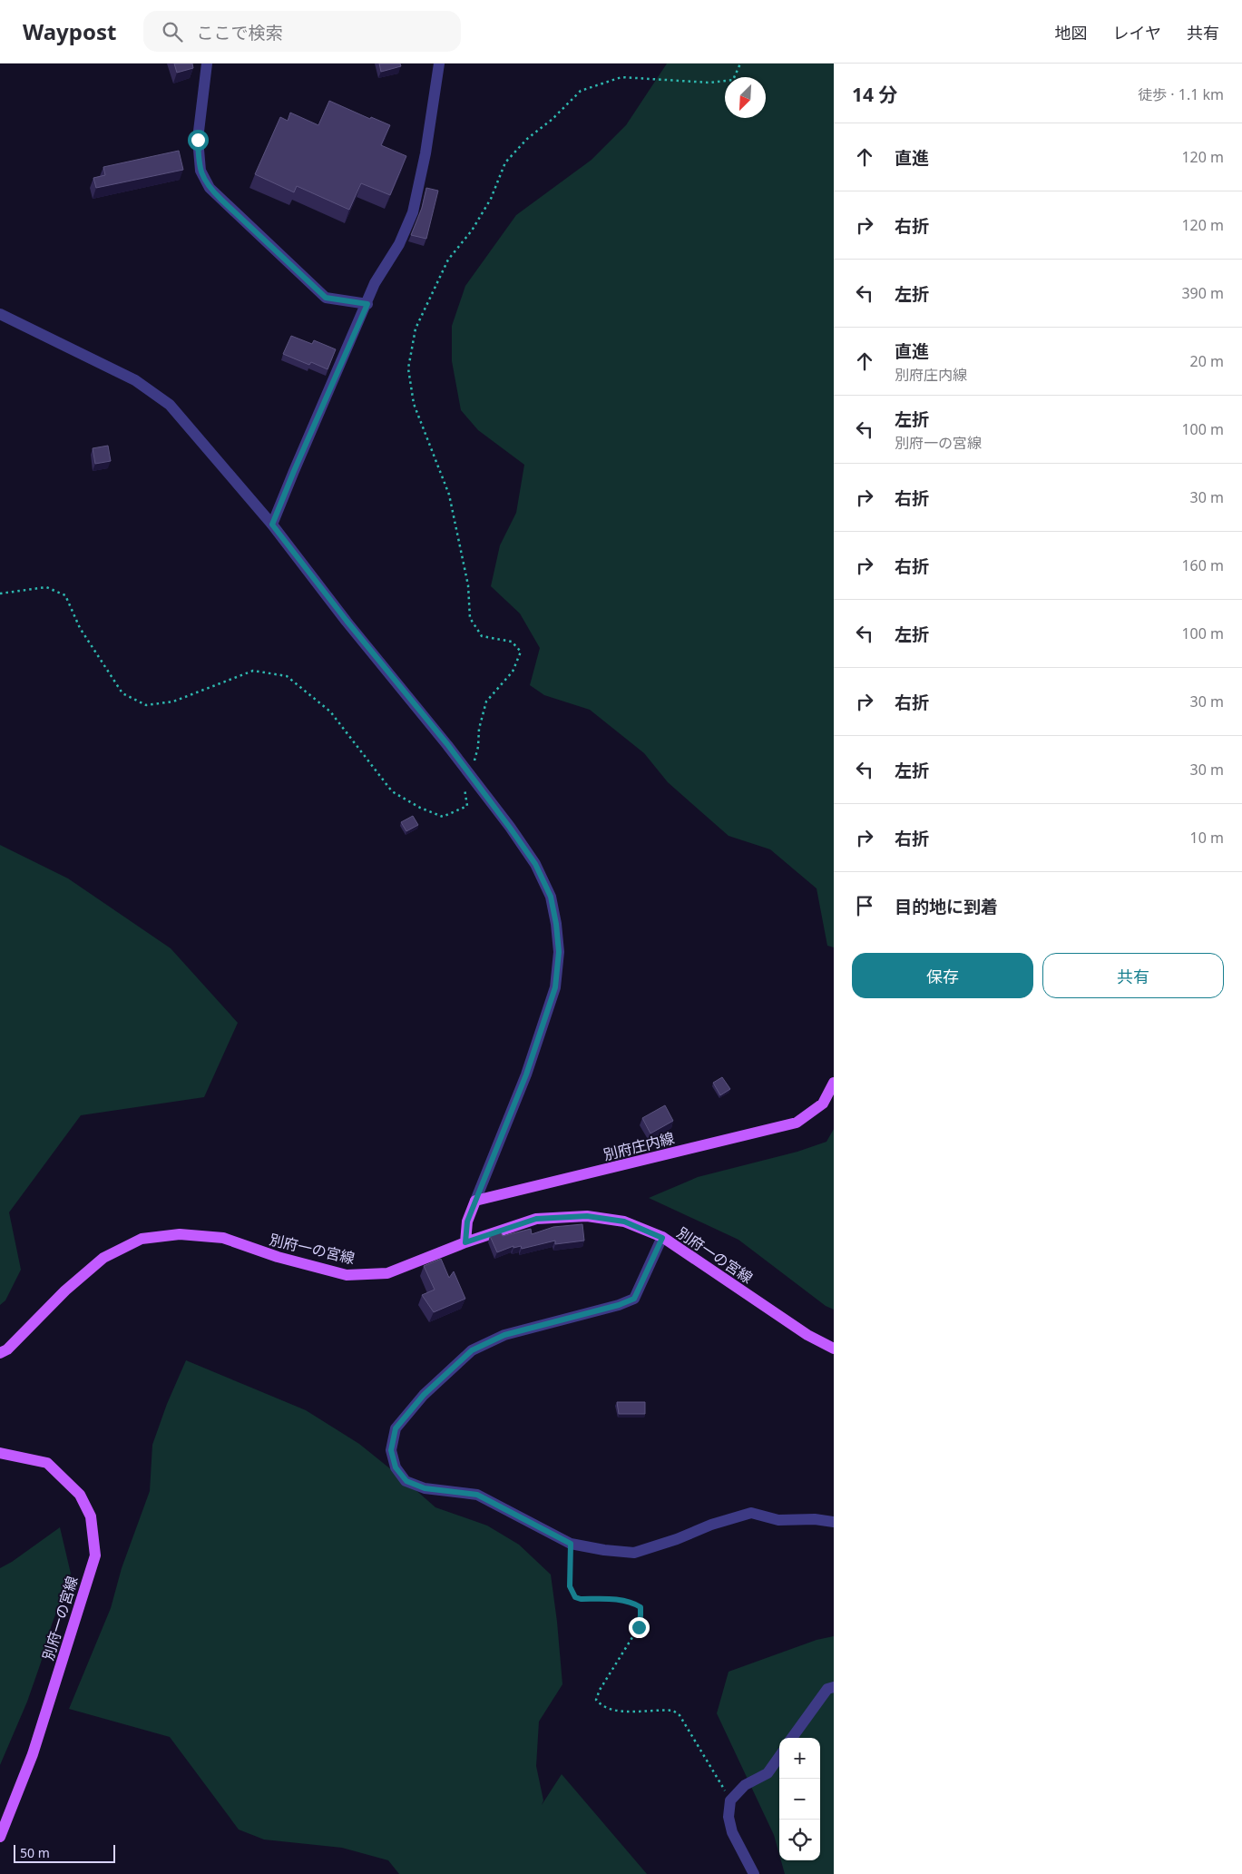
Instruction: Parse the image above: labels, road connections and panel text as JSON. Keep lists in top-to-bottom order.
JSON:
{
  "streets": {
    "main road": ["別府庄内線", "別府一の宮線"]
  },
  "scale_bar": "50 m",
  "north": "bottom left",
  "page": {
    "header": "Waypost",
    "search": "ここで検索",
    "nav": ["地図", "レイヤ", "共有"],
    "heading": ["14 分", "徒歩 · 1.1 km"],
    "list": [
      ["直進", "120 m"],
      ["右折", "120 m"],
      ["左折", "390 m"],
      ["直進", "別府庄内線", "20 m"],
      ["左折", "別府一の宮線", "100 m"],
      ["右折", "30 m"],
      ["右折", "160 m"],
      ["左折", "100 m"],
      ["右折", "30 m"],
      ["左折", "30 m"],
      ["右折", "10 m"],
      "目的地に到着"
    ],
    "buttons": ["保存", "共有"],
    "map_buttons": ["+", "−"],
    "scale": "50 m"
  }
}
